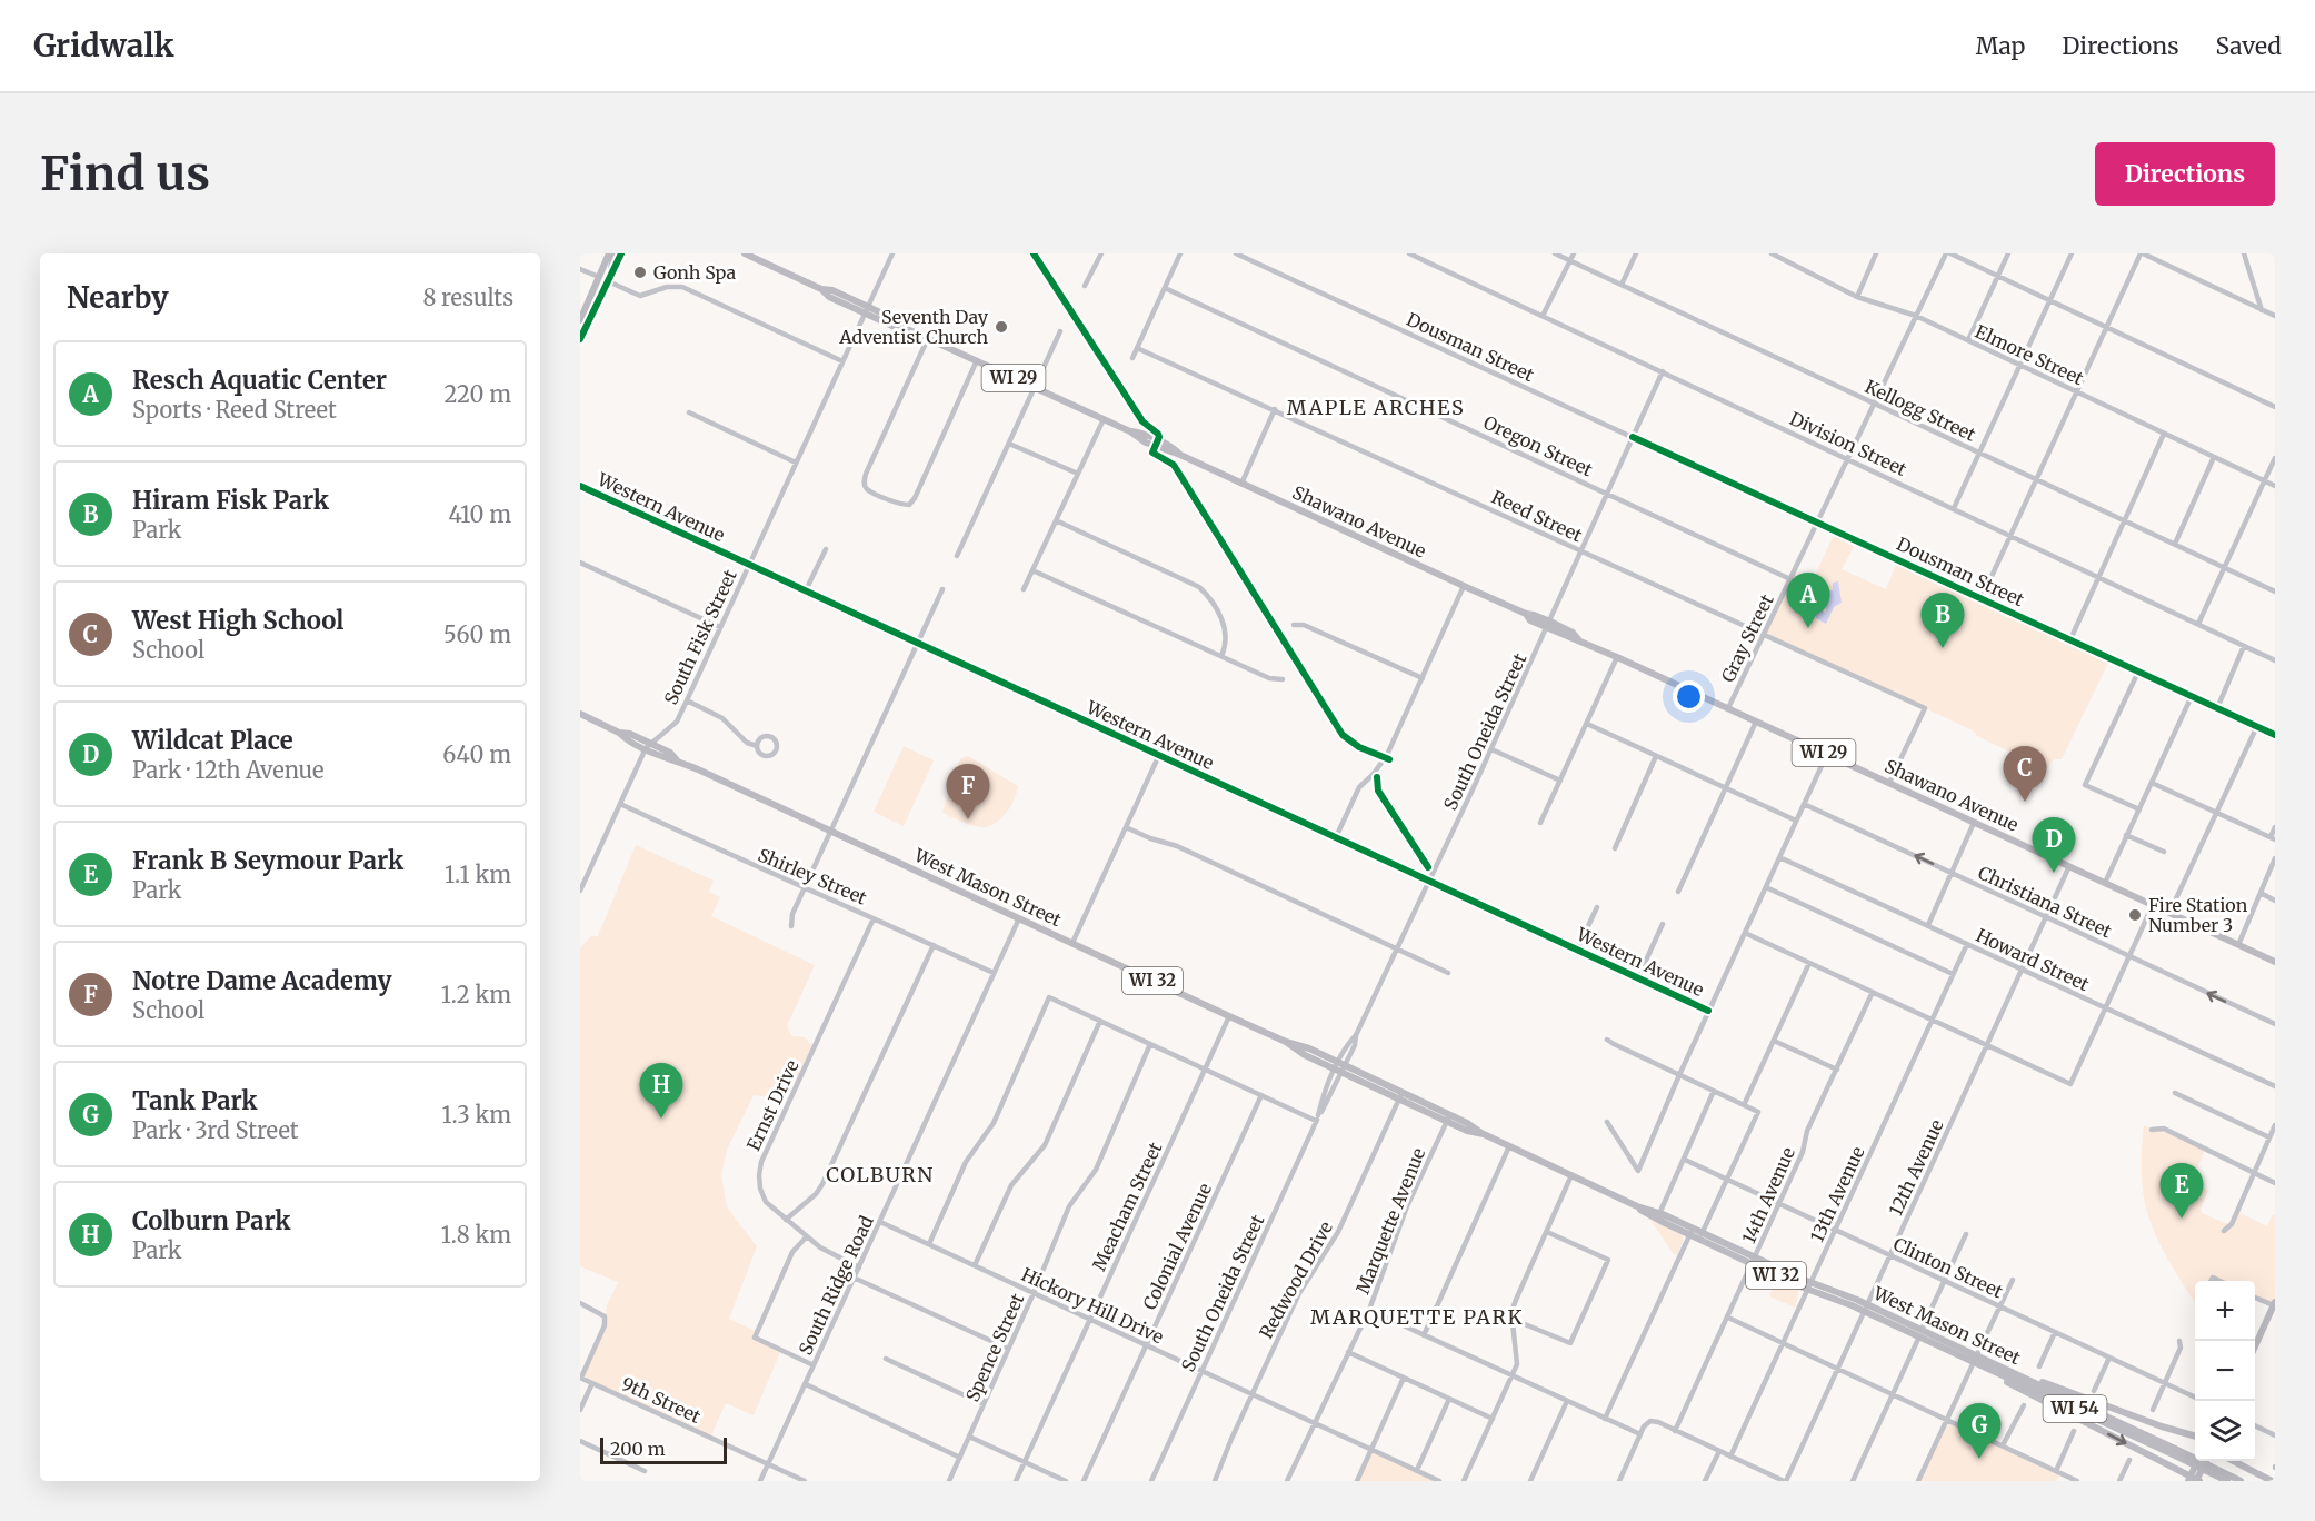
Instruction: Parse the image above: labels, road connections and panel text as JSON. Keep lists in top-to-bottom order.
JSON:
{
  "streets": {
    "main road": [
      "WI 29",
      "Shawano Avenue",
      "West Mason Street",
      "WI 32",
      "WI 54"
    ],
    "street": [
      "Dousman Street",
      "Elmore Street",
      "Kellogg Street",
      "Division Street",
      "Oregon Street",
      "Western Avenue",
      "Reed Street",
      "South Fisk Street",
      "Gray Street",
      "South Oneida Street",
      "Shirley Street",
      "Christiana Street",
      "Howard Street",
      "Ernst Drive",
      "12th Avenue",
      "13th Avenue",
      "14th Avenue",
      "Meacham Street",
      "Marquette Avenue",
      "Colonial Avenue",
      "Clinton Street",
      "Redwood Drive",
      "South Ridge Road",
      "Hickory Hill Drive",
      "Spence Street",
      "9th Street"
    ]
  },
  "crossings": [
    ["Dousman Street", "Gray Street"],
    ["Dousman Street", "South Oneida Street"],
    ["Elmore Street", "Gray Street"],
    ["Kellogg Street", "Gray Street"],
    ["Division Street", "Gray Street"],
    ["Division Street", "South Oneida Street"],
    ["Oregon Street", "Gray Street"],
    ["Oregon Street", "South Oneida Street"],
    ["Western Avenue", "South Fisk Street"],
    ["Western Avenue", "South Oneida Street"],
    ["Reed Street", "Shawano Avenue"],
    ["Reed Street", "Gray Street"],
    ["Reed Street", "South Oneida Street"],
    ["Shawano Avenue", "South Fisk Street"],
    ["Shawano Avenue", "Gray Street"],
    ["Shawano Avenue", "South Oneida Street"],
    ["Shawano Avenue", "12th Avenue"],
    ["South Fisk Street", "Shirley Street"],
    ["South Fisk Street", "West Mason Street"],
    ["South Oneida Street", "West Mason Street"],
    ["South Oneida Street", "Hickory Hill Drive"],
    ["Shirley Street", "Ernst Drive"],
    ["Shirley Street", "South Ridge Road"],
    ["West Mason Street", "WI 32"],
    ["West Mason Street", "12th Avenue"],
    ["West Mason Street", "13th Avenue"],
    ["West Mason Street", "14th Avenue"],
    ["West Mason Street", "Meacham Street"],
    ["West Mason Street", "Marquette Avenue"],
    ["West Mason Street", "Redwood Drive"],
    ["West Mason Street", "South Ridge Road"],
    ["Christiana Street", "12th Avenue"],
    ["Howard Street", "12th Avenue"],
    ["Howard Street", "13th Avenue"],
    ["Ernst Drive", "South Ridge Road"],
    ["12th Avenue", "Clinton Street"],
    ["13th Avenue", "Clinton Street"],
    ["14th Avenue", "Clinton Street"],
    ["Meacham Street", "Hickory Hill Drive"],
    ["Marquette Avenue", "Hickory Hill Drive"],
    ["Colonial Avenue", "Hickory Hill Drive"],
    ["Redwood Drive", "Hickory Hill Drive"],
    ["South Ridge Road", "Hickory Hill Drive"],
    ["South Ridge Road", "9th Street"],
    ["Hickory Hill Drive", "Spence Street"]
  ],
  "one_way": ["Christiana Street"],
  "districts": ["MAPLE ARCHES", "COLBURN", "MARQUETTE PARK"],
  "places": ["Gonh Spa", "Seventh Day Adventist Church", "Fire Station Number 3"],
  "scale_bar": "200 m",
  "page": {
    "header": "Gridwalk",
    "nav": ["Map", "Directions", "Saved"],
    "buttons": "Directions",
    "title": "Find us",
    "heading": ["Nearby", "8 results"],
    "list": [
      {
        "mark": "A",
        "name": "Resch Aquatic Center",
        "note": "Sports · Reed Street",
        "value": "220 m"
      },
      {
        "mark": "B",
        "name": "Hiram Fisk Park",
        "note": "Park",
        "value": "410 m"
      },
      {
        "mark": "C",
        "name": "West High School",
        "note": "School",
        "value": "560 m"
      },
      {
        "mark": "D",
        "name": "Wildcat Place",
        "note": "Park · 12th Avenue",
        "value": "640 m"
      },
      {
        "mark": "E",
        "name": "Frank B Seymour Park",
        "note": "Park",
        "value": "1.1 km"
      },
      {
        "mark": "F",
        "name": "Notre Dame Academy",
        "note": "School",
        "value": "1.2 km"
      },
      {
        "mark": "G",
        "name": "Tank Park",
        "note": "Park · 3rd Street",
        "value": "1.3 km"
      },
      {
        "mark": "H",
        "name": "Colburn Park",
        "note": "Park",
        "value": "1.8 km"
      }
    ],
    "pins": [
      "A",
      "B",
      "C",
      "F",
      "D",
      "H",
      "E",
      "G"
    ],
    "map_buttons": ["+", "−"],
    "scale": "200 m"
  }
}
